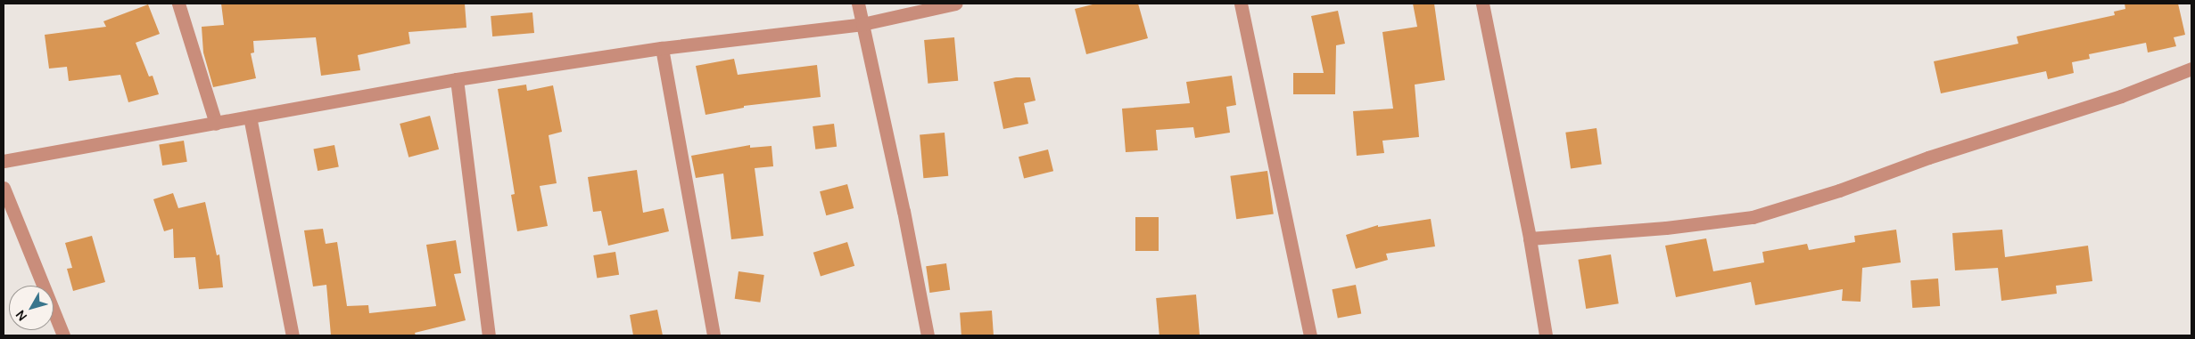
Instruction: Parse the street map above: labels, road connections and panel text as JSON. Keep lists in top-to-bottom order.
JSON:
{
  "north": "bottom left"
}
